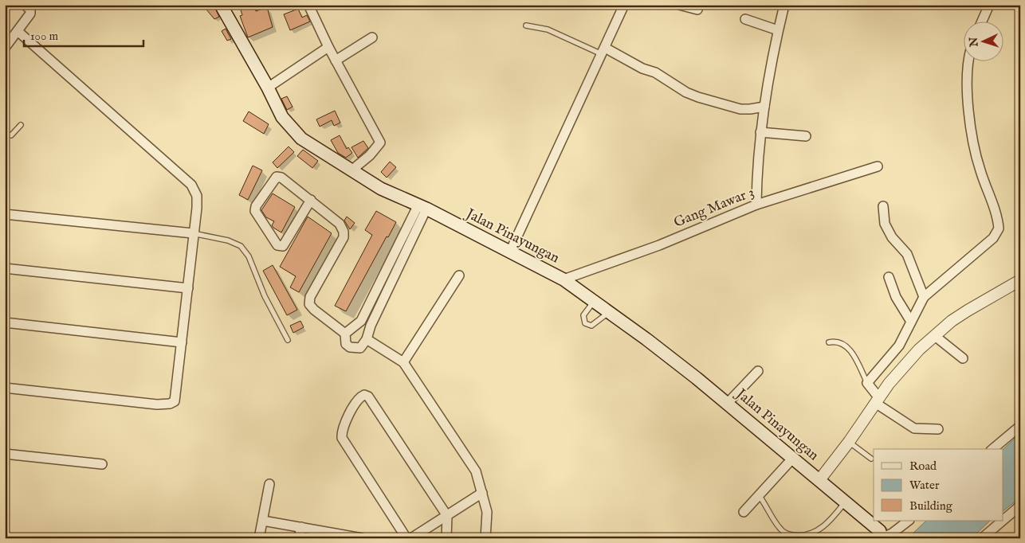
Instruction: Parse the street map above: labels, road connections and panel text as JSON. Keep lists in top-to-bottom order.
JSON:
{
  "streets": {
    "main road": ["Jalan Pinayungan"],
    "street": ["Gang Mawar 3"]
  },
  "crossings": [
    ["Gang Mawar 3", "Jalan Pinayungan"]
  ],
  "legend": ["Road", "Water", "Building"],
  "scale_bar": "100 m",
  "north": "left"
}
